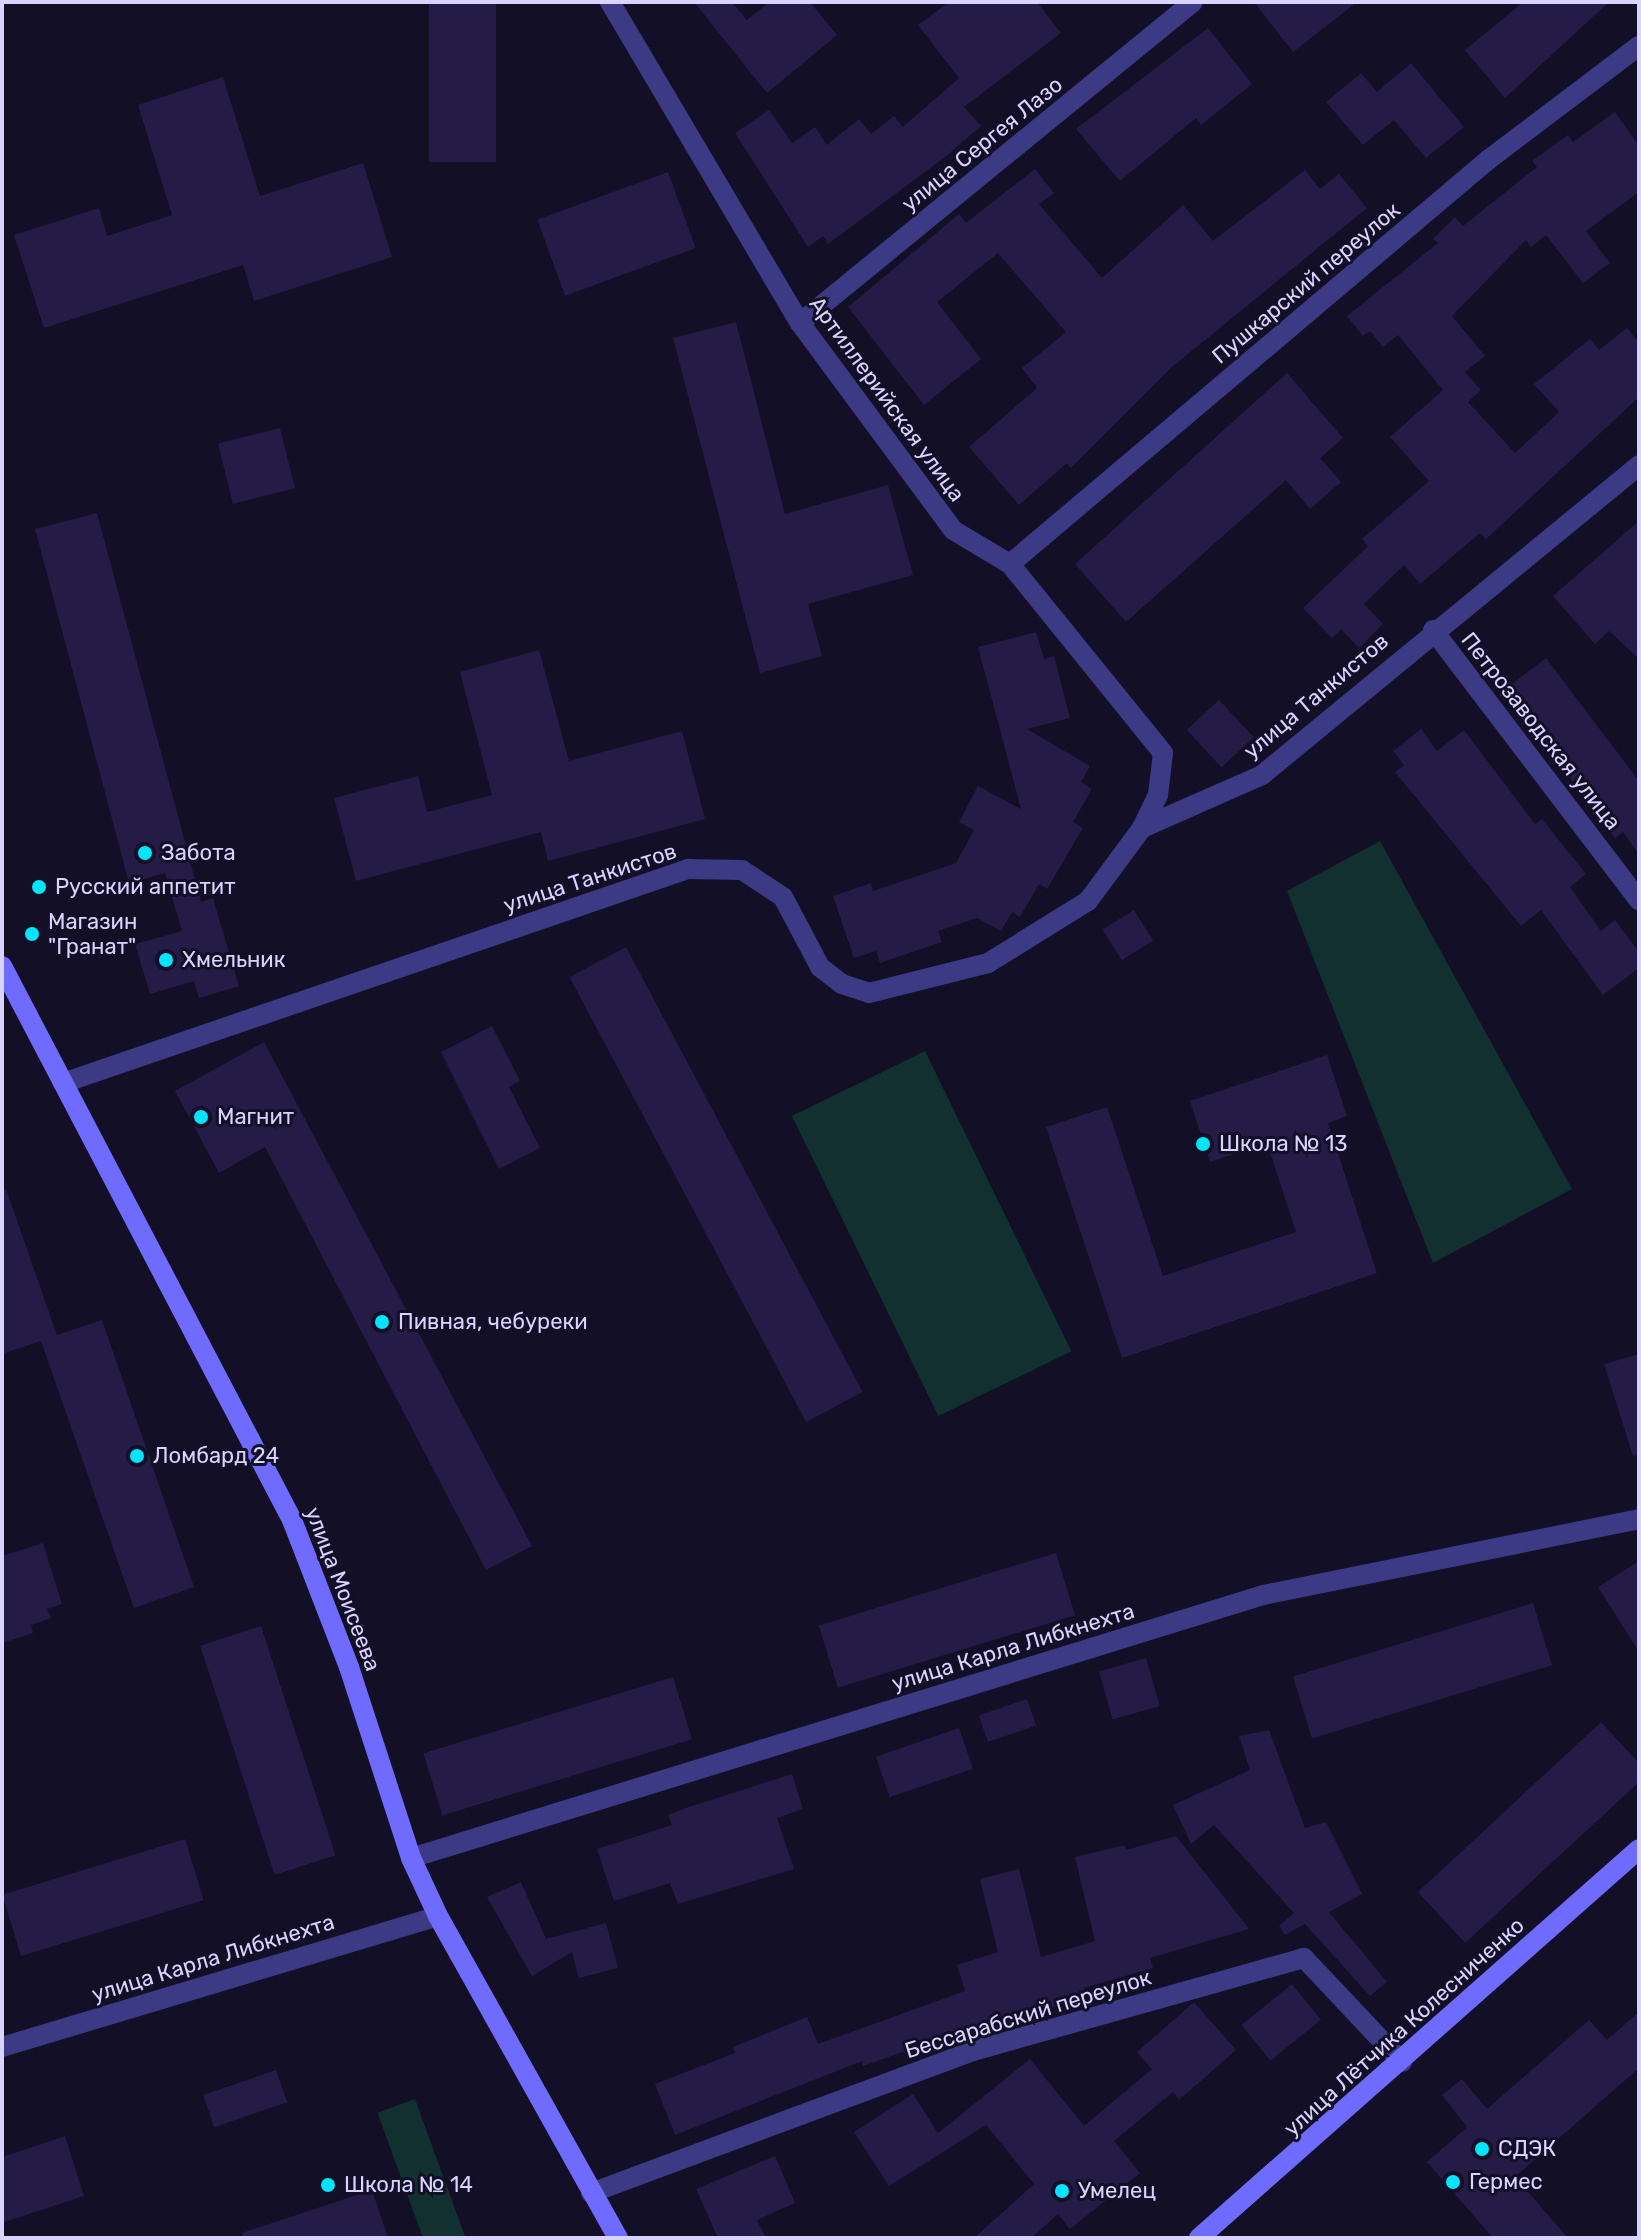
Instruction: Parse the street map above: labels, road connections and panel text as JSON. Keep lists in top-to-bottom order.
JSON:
{
  "streets": {
    "street": [
      "улица Сергея Лазо",
      "Пушкарский переулок",
      "Артиллерийская улица",
      "улица Танкистов",
      "Петрозаводская улица",
      "улица Моисеева",
      "улица Карла Либкнехта",
      "Бессарабский переулок",
      "улица Лётчика Колесниченко"
    ]
  },
  "crossings": [
    ["улица Сергея Лазо", "Артиллерийская улица"],
    ["Пушкарский переулок", "Артиллерийская улица"],
    ["Артиллерийская улица", "улица Танкистов"],
    ["улица Танкистов", "Петрозаводская улица"],
    ["улица Танкистов", "улица Моисеева"],
    ["улица Моисеева", "улица Карла Либкнехта"],
    ["улица Моисеева", "Бессарабский переулок"],
    ["Бессарабский переулок", "улица Лётчика Колесниченко"]
  ],
  "places": [
    "Забота",
    "Русский аппетит",
    "Магазин \"Гранат\"",
    "Хмельник",
    "Магнит",
    "Школа № 13",
    "Пивная, чебуреки",
    "Ломбард 24",
    "СДЭК",
    "Гермес",
    "Школа № 14",
    "Умелец"
  ]
}
